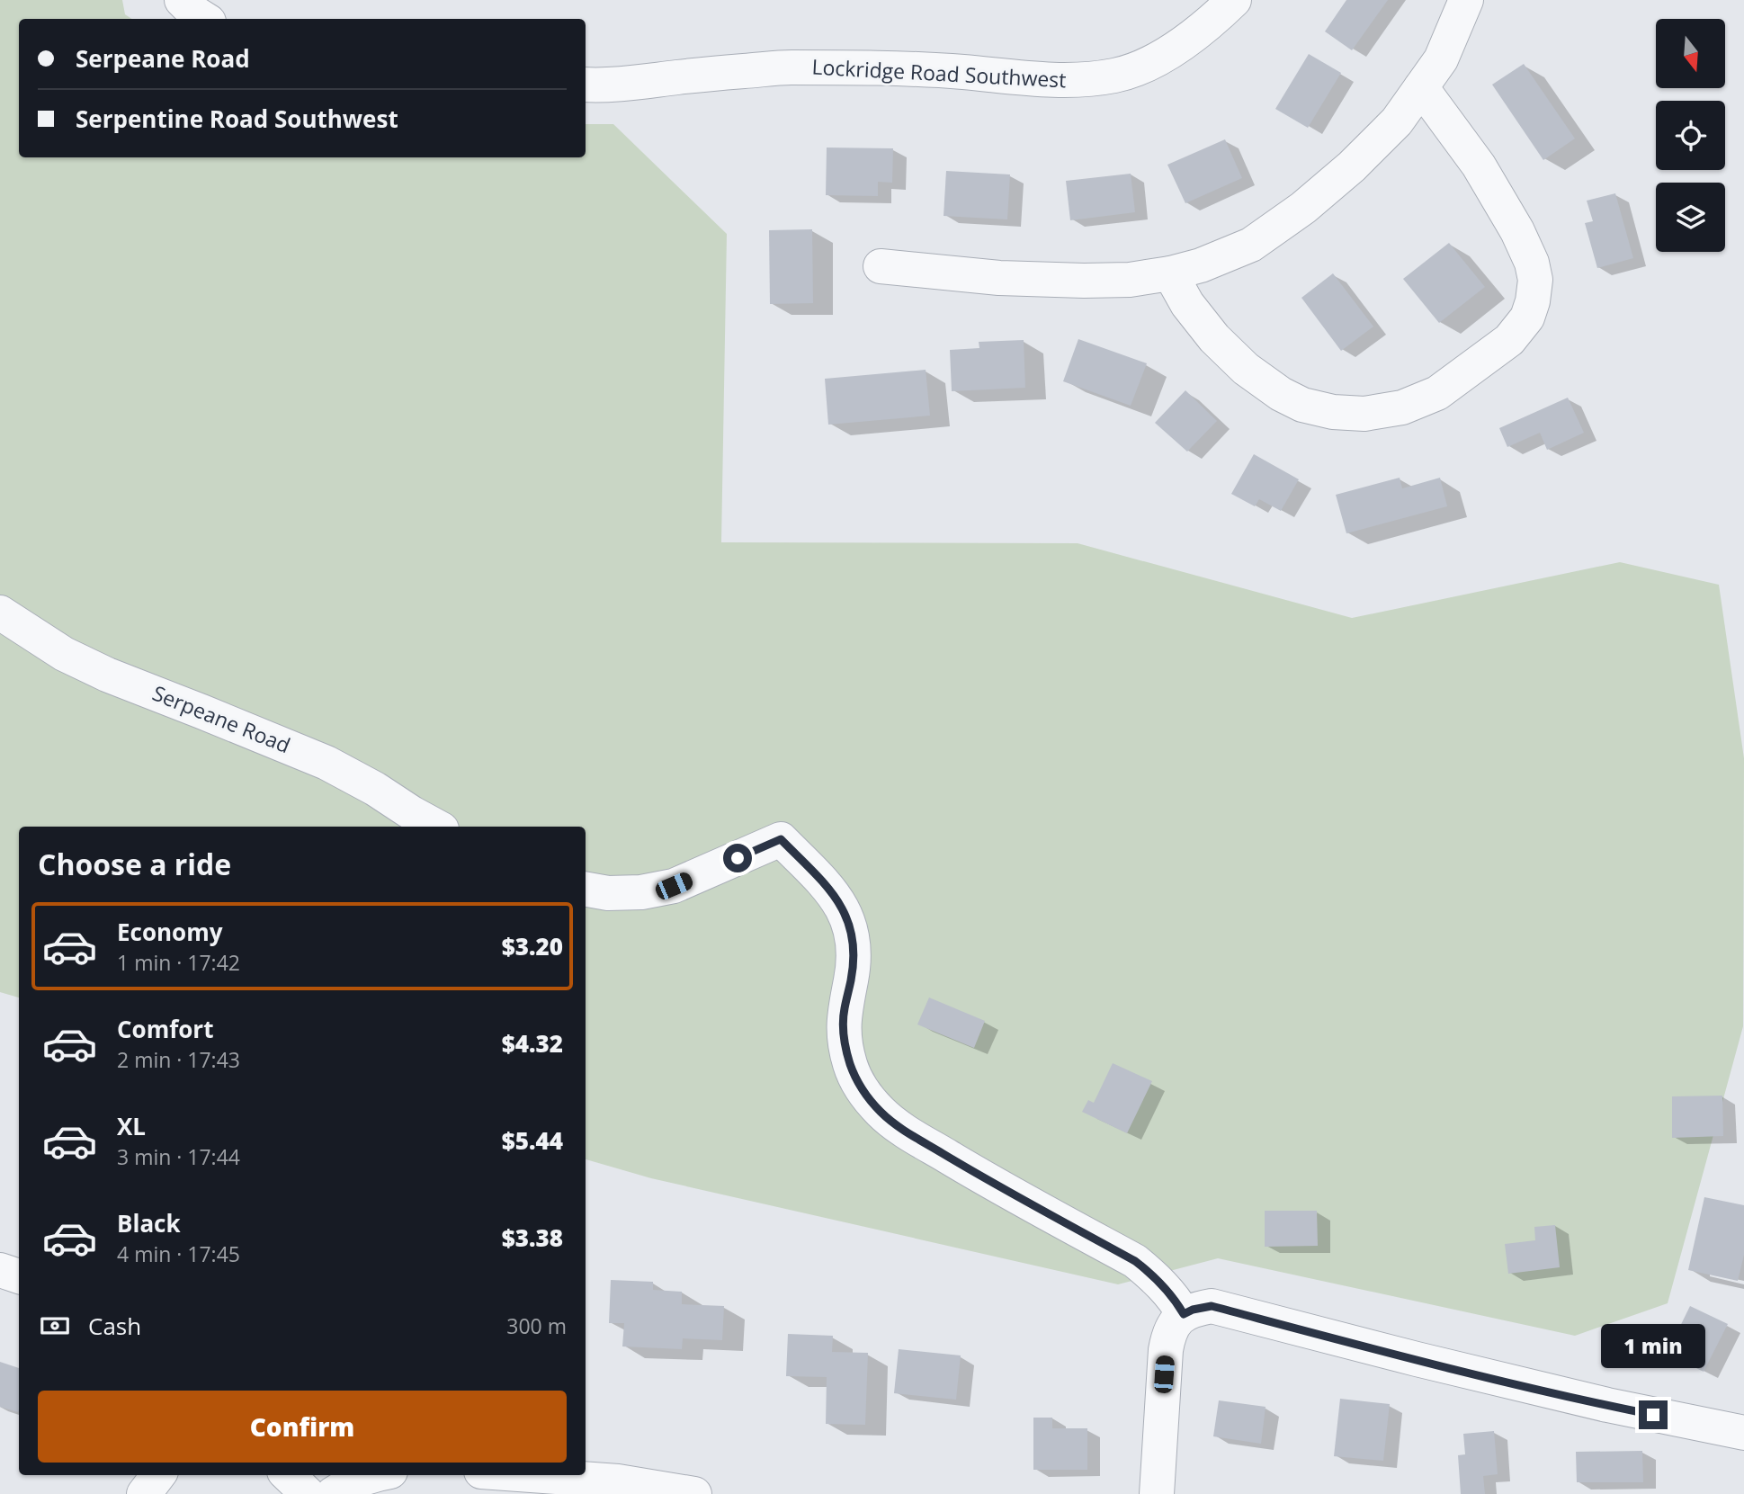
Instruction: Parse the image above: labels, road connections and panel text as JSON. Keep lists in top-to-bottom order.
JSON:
{
  "streets": {
    "street": ["Lockridge Road Southwest", "Serpeane Road"]
  },
  "north": "bottom",
  "page": {
    "banner": ["Serpeane Road", "Serpentine Road Southwest"],
    "heading": "Choose a ride",
    "list": [
      {
        "name": "Economy",
        "note": "1 min · 17:42",
        "value": "$3.20"
      },
      {
        "name": "Comfort",
        "note": "2 min · 17:43",
        "value": "$4.32"
      },
      {
        "name": "XL",
        "note": "3 min · 17:44",
        "value": "$5.44"
      },
      {
        "name": "Black",
        "note": "4 min · 17:45",
        "value": "$3.38"
      }
    ],
    "pay": ["Cash", "300 m"],
    "bubble": "1 min",
    "buttons": "Confirm"
  }
}
